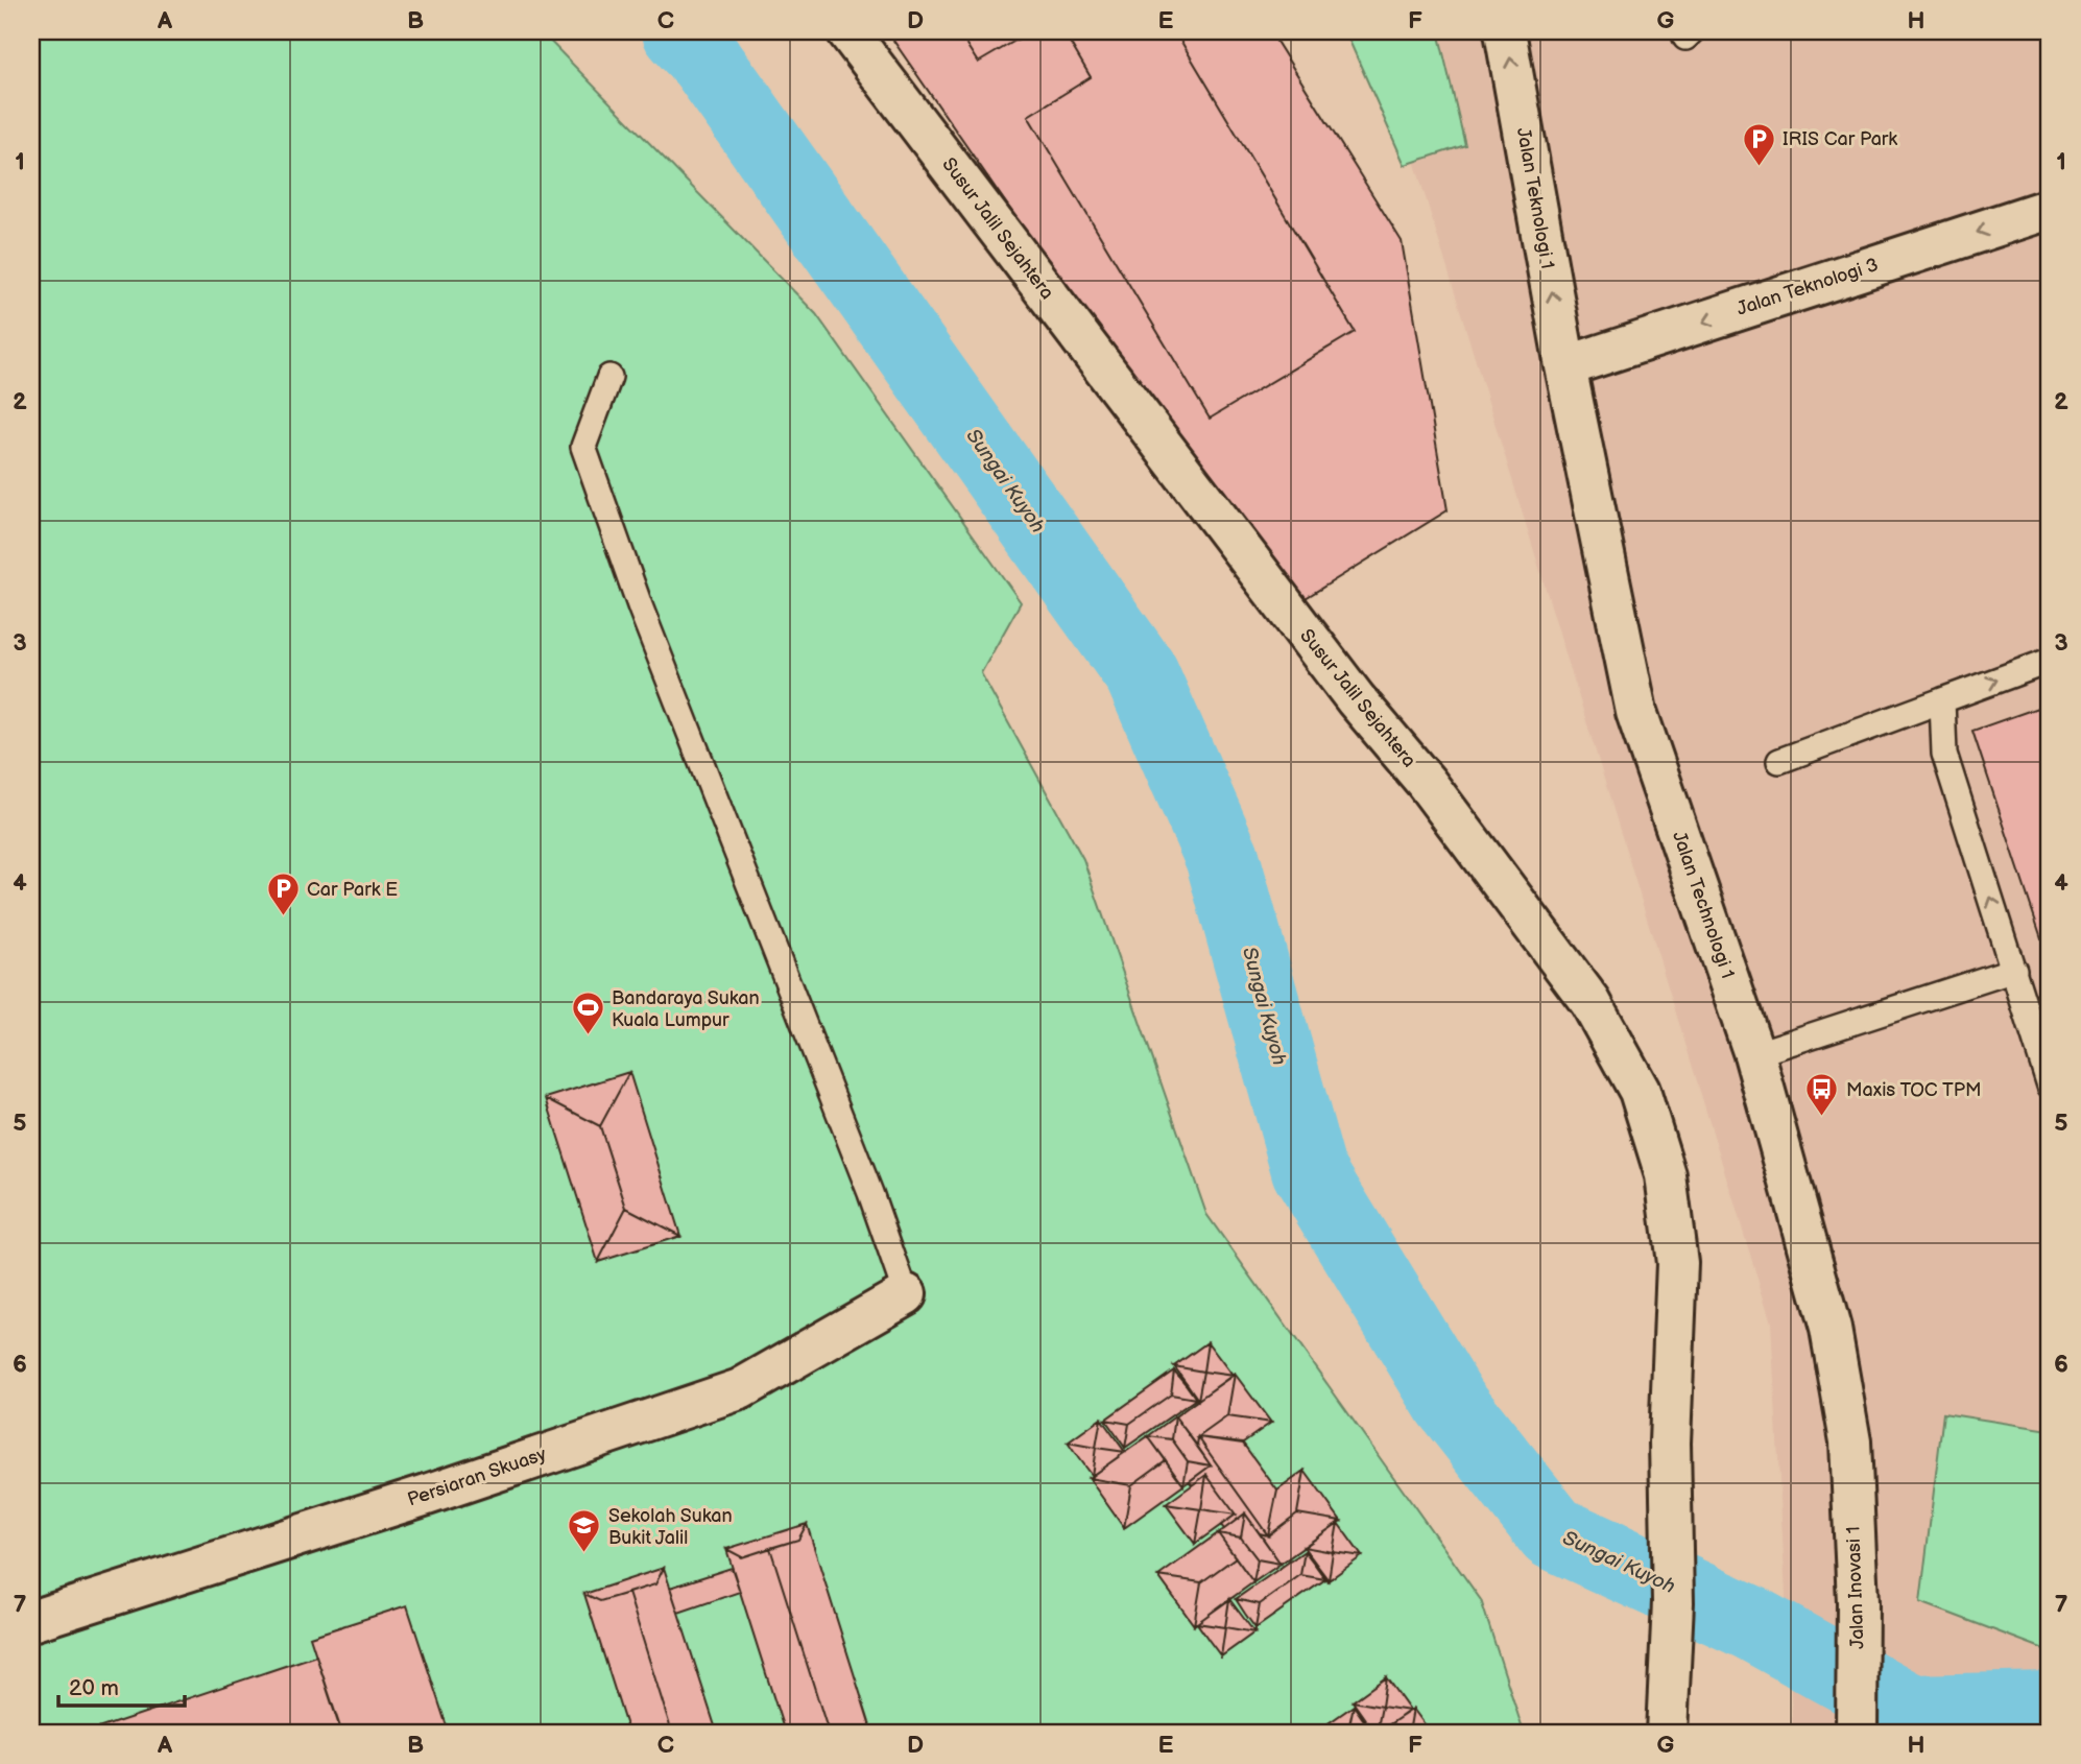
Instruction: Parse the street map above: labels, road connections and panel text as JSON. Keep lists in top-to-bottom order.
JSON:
{
  "streets": {
    "street": [
      "Jalan Teknologi 1",
      "Susur Jalil Sejahtera",
      "Jalan Teknologi 3",
      "Jalan Technologi 1",
      "Persiaran Skuasy",
      "Jalan Inovasi 1"
    ]
  },
  "crossings": [
    ["Jalan Teknologi 1", "Jalan Teknologi 3"],
    ["Jalan Teknologi 1", "Jalan Technologi 1"],
    ["Jalan Teknologi 3", "Jalan Technologi 1"],
    ["Jalan Technologi 1", "Jalan Inovasi 1"]
  ],
  "one_way": ["Jalan Teknologi 1", "Jalan Teknologi 3"],
  "water": ["Sungai Kuyoh"],
  "places": {
    "parking": ["IRIS Car Park", "Car Park E"],
    "sports": ["Bandaraya Sukan Kuala Lumpur"],
    "bus stop": ["Maxis TOC TPM"],
    "school or university": ["Sekolah Sukan Bukit Jalil"]
  },
  "scale_bar": "20 m",
  "grid": {
    "columns": [
      "A",
      "B",
      "C",
      "D",
      "E",
      "F",
      "G",
      "H"
    ],
    "rows": [
      "1",
      "2",
      "3",
      "4",
      "5",
      "6",
      "7"
    ]
  }
}
